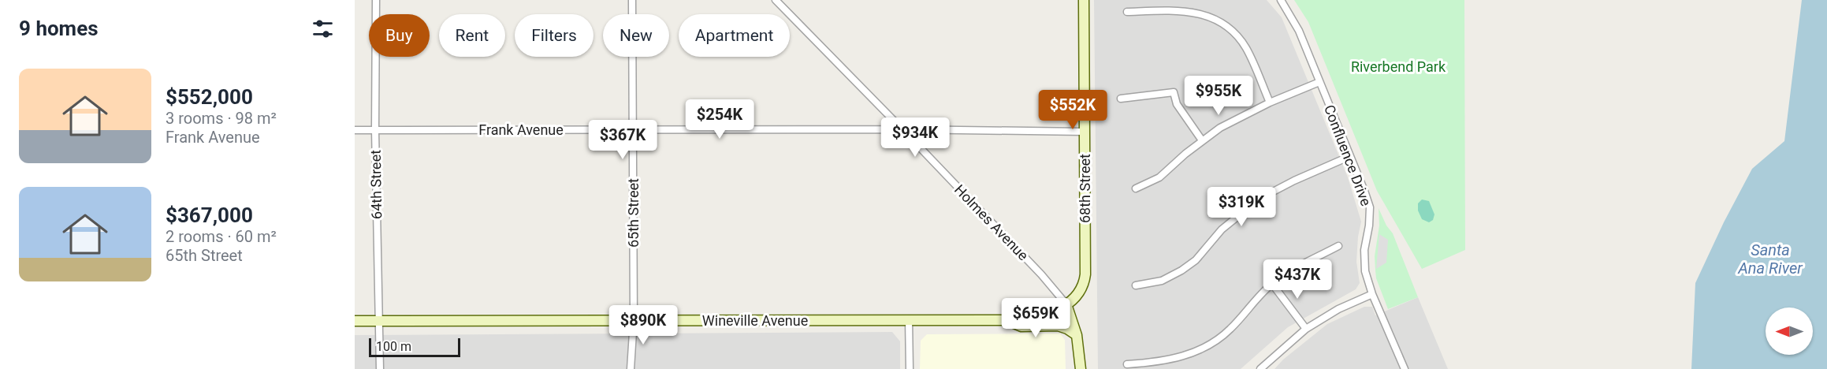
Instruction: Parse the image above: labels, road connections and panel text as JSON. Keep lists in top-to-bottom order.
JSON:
{
  "streets": {
    "street": [
      "Frank Avenue",
      "Confluence Drive",
      "64th Street",
      "68th Street",
      "65th Street",
      "Holmes Avenue",
      "Wineville Avenue"
    ]
  },
  "crossings": [
    ["Frank Avenue", "64th Street"],
    ["Frank Avenue", "68th Street"],
    ["Frank Avenue", "65th Street"],
    ["Frank Avenue", "Holmes Avenue"],
    ["64th Street", "Wineville Avenue"],
    ["68th Street", "Holmes Avenue"],
    ["68th Street", "Wineville Avenue"],
    ["65th Street", "Wineville Avenue"],
    ["Holmes Avenue", "Wineville Avenue"]
  ],
  "water": ["Santa Ana River"],
  "parks": ["Riverbend Park"],
  "scale_bar": "100 m",
  "north": "left",
  "page": {
    "heading": "9 homes",
    "chip": [
      "Buy",
      "Rent",
      "Filters",
      "New",
      "Apartment"
    ],
    "list": [
      {
        "name": "$552,000",
        "note": "3 rooms · 98 m² · Frank Avenue"
      },
      {
        "name": "$367,000",
        "note": "2 rooms · 60 m² · 65th Street"
      }
    ],
    "price": [
      "$955K",
      "$552K",
      "$254K",
      "$934K",
      "$367K",
      "$319K",
      "$437K",
      "$659K",
      "$890K"
    ],
    "scale": "100 m"
  }
}
